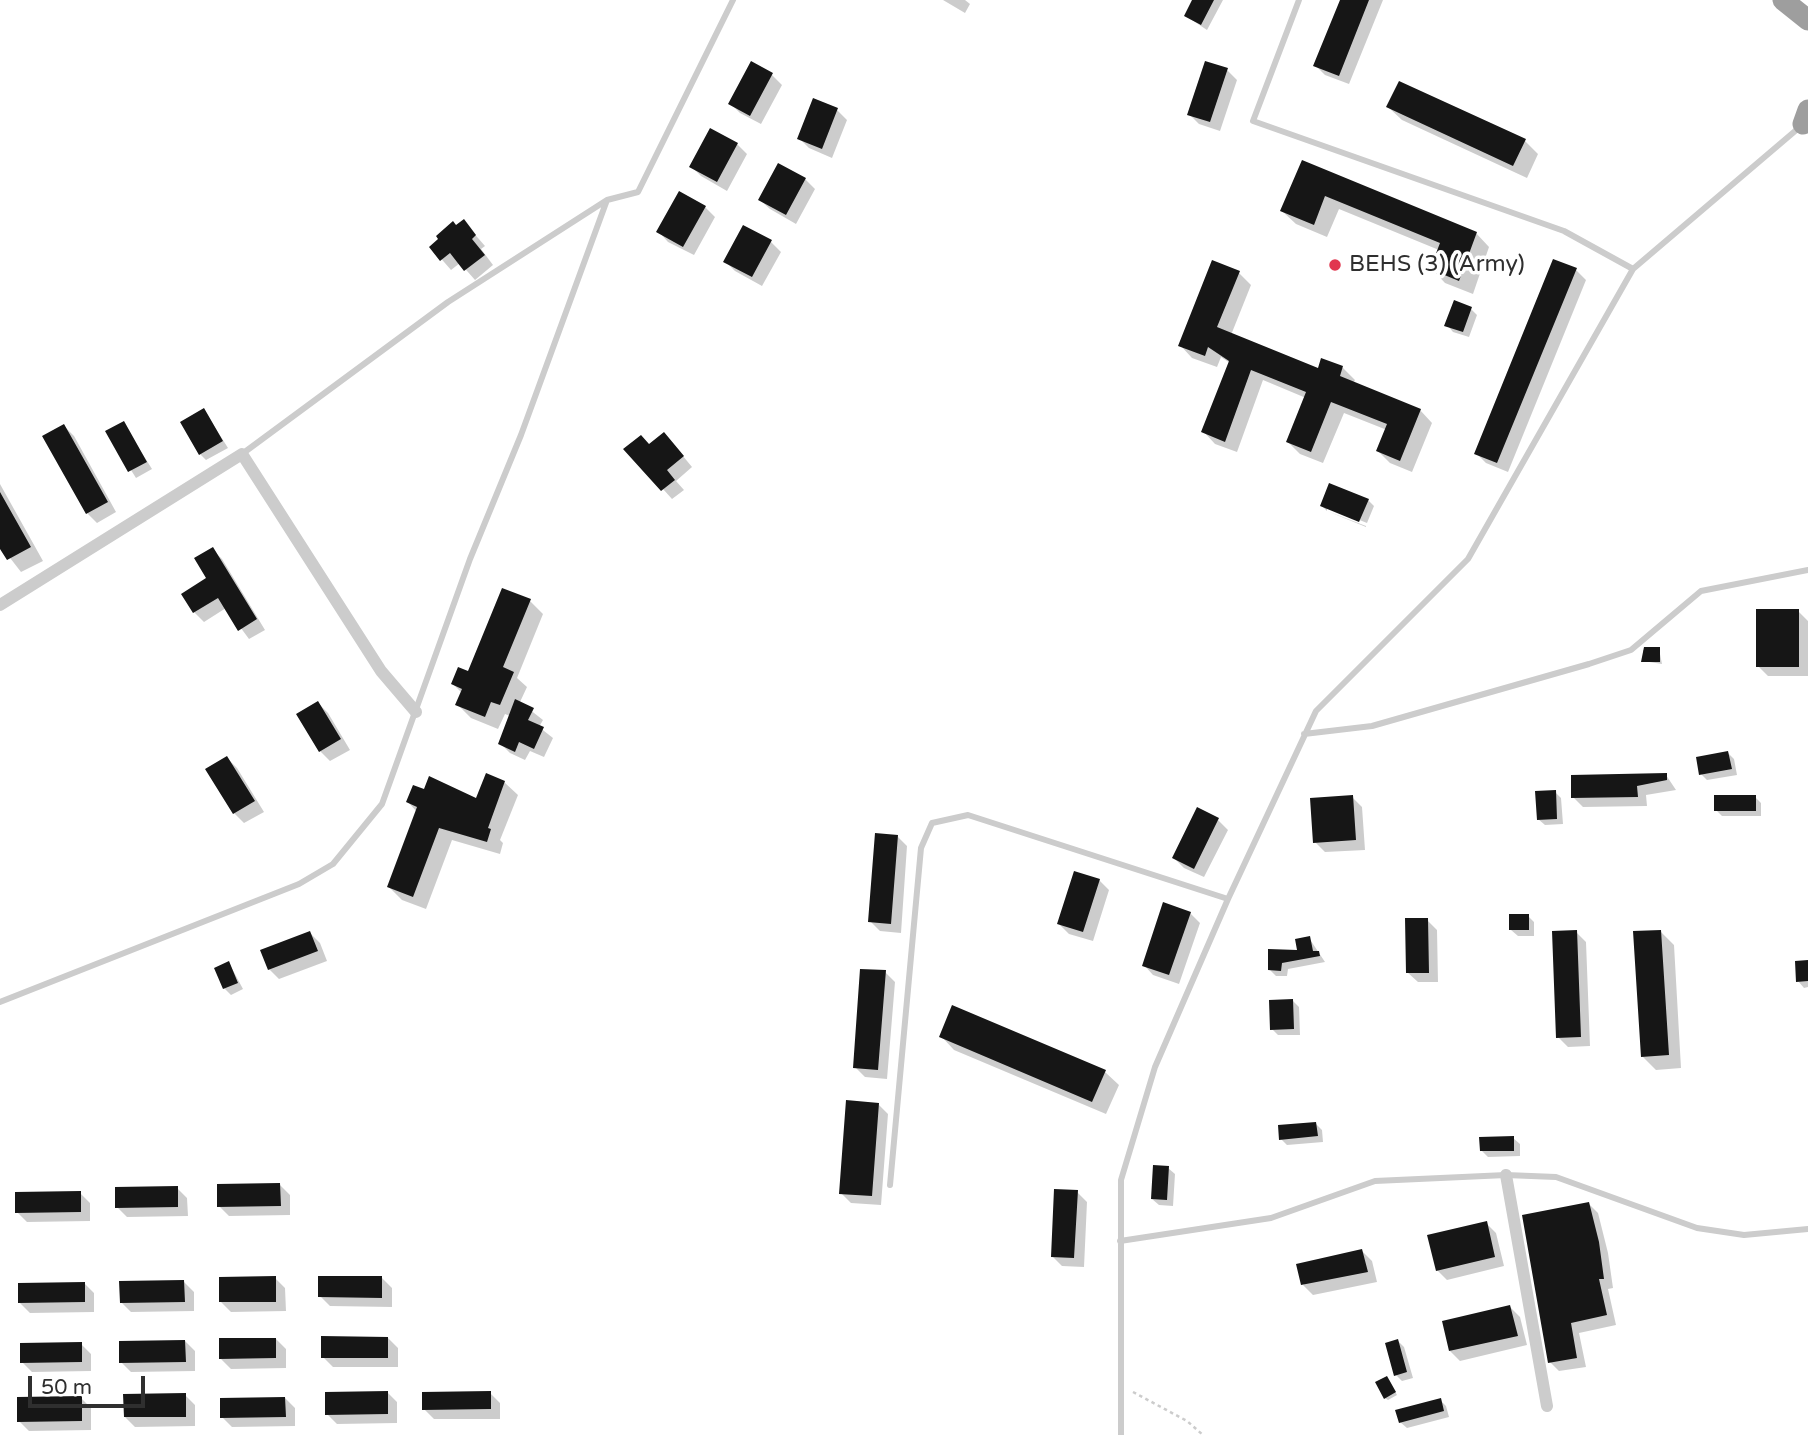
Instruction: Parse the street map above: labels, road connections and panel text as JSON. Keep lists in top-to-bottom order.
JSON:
{
  "places": ["BEHS (3) (Army)"],
  "scale_bar": "50 m"
}
